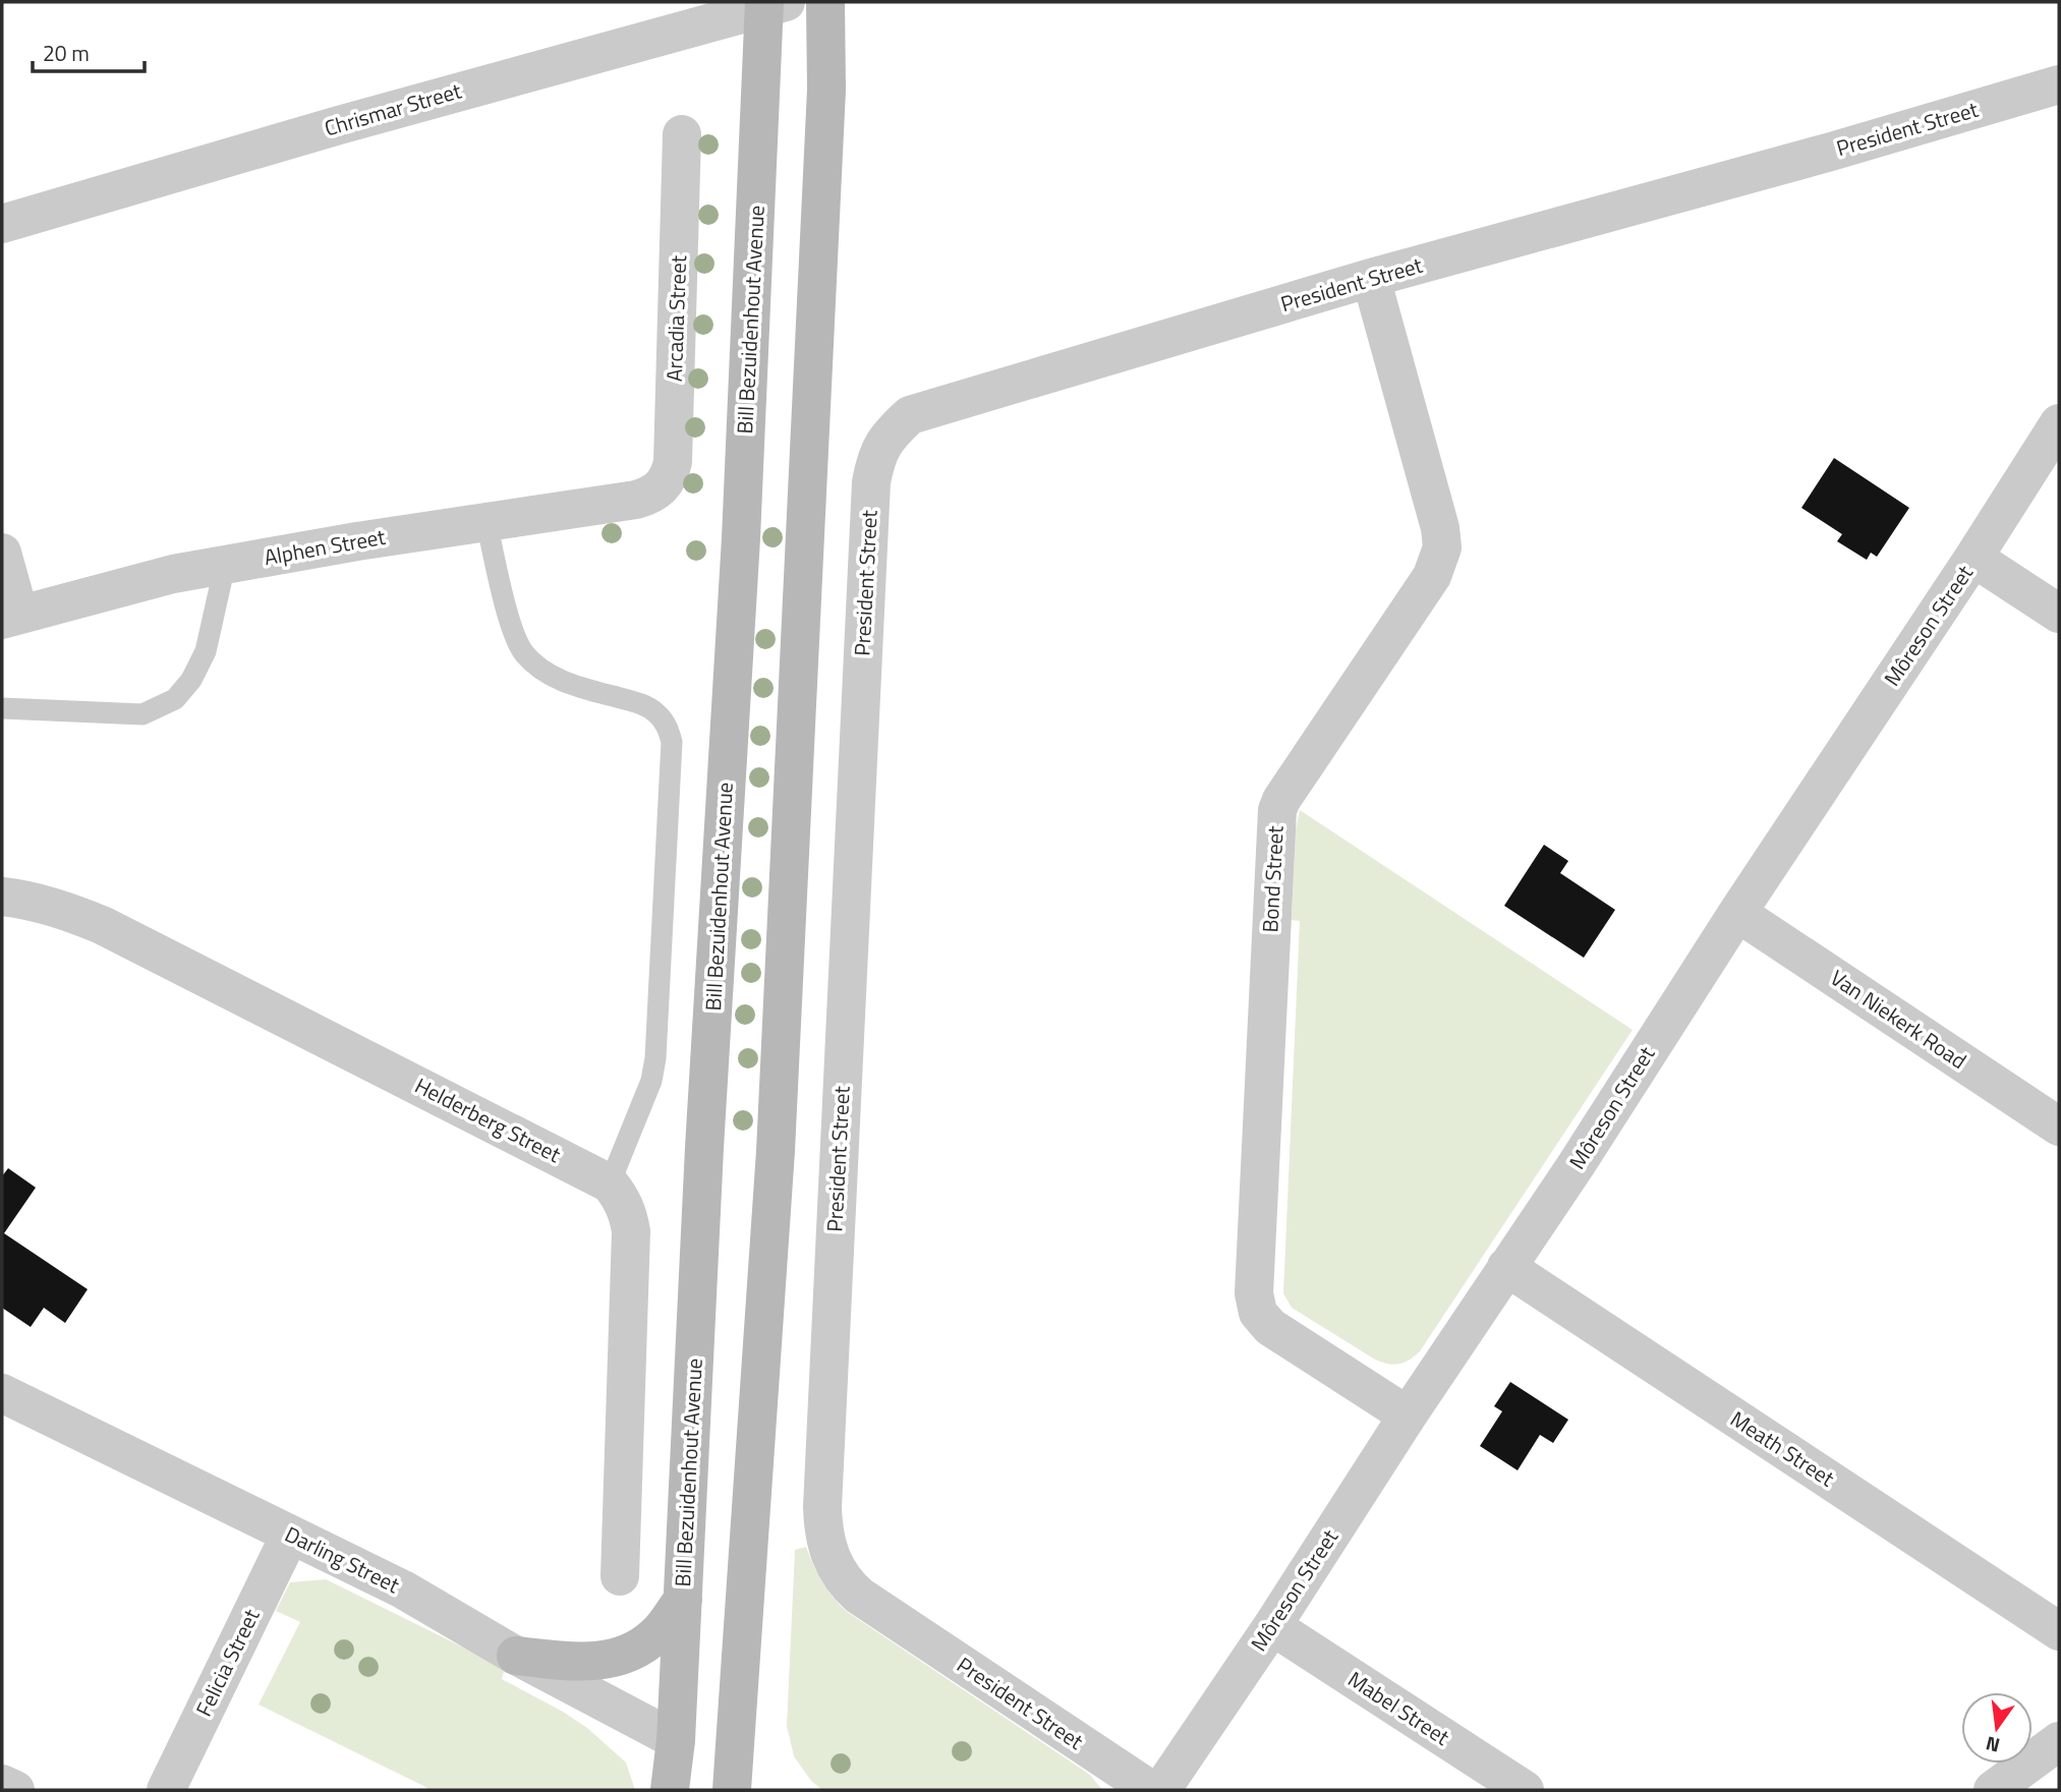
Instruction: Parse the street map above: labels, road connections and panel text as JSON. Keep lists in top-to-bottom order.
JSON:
{
  "streets": {
    "main road": ["Bill Bezuidenhout Avenue"],
    "street": [
      "Chrismar Street",
      "President Street",
      "Arcadia Street",
      "Alphen Street",
      "Môreson Street",
      "Bond Street",
      "Van Niekerk Road",
      "Helderberg Street",
      "Meath Street",
      "Darling Street",
      "Felicia Street",
      "Mabel Street"
    ]
  },
  "crossings": [
    ["Chrismar Street", "Bill Bezuidenhout Avenue"],
    ["President Street", "Bond Street"],
    ["Arcadia Street", "Alphen Street"],
    ["Bill Bezuidenhout Avenue", "Darling Street"],
    ["Môreson Street", "Bond Street"],
    ["Môreson Street", "Van Niekerk Road"],
    ["Môreson Street", "Meath Street"],
    ["Môreson Street", "Mabel Street"],
    ["Darling Street", "Felicia Street"]
  ],
  "scale_bar": "20 m",
  "north": "bottom"
}
